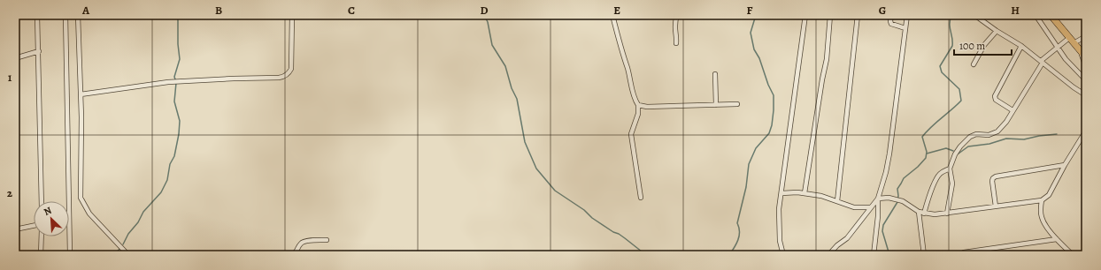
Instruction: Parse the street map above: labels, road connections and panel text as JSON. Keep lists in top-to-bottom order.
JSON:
{
  "scale_bar": "100 m",
  "north": "top left",
  "grid": {
    "columns": [
      "A",
      "B",
      "C",
      "D",
      "E",
      "F",
      "G",
      "H"
    ],
    "rows": ["1", "2"]
  }
}
